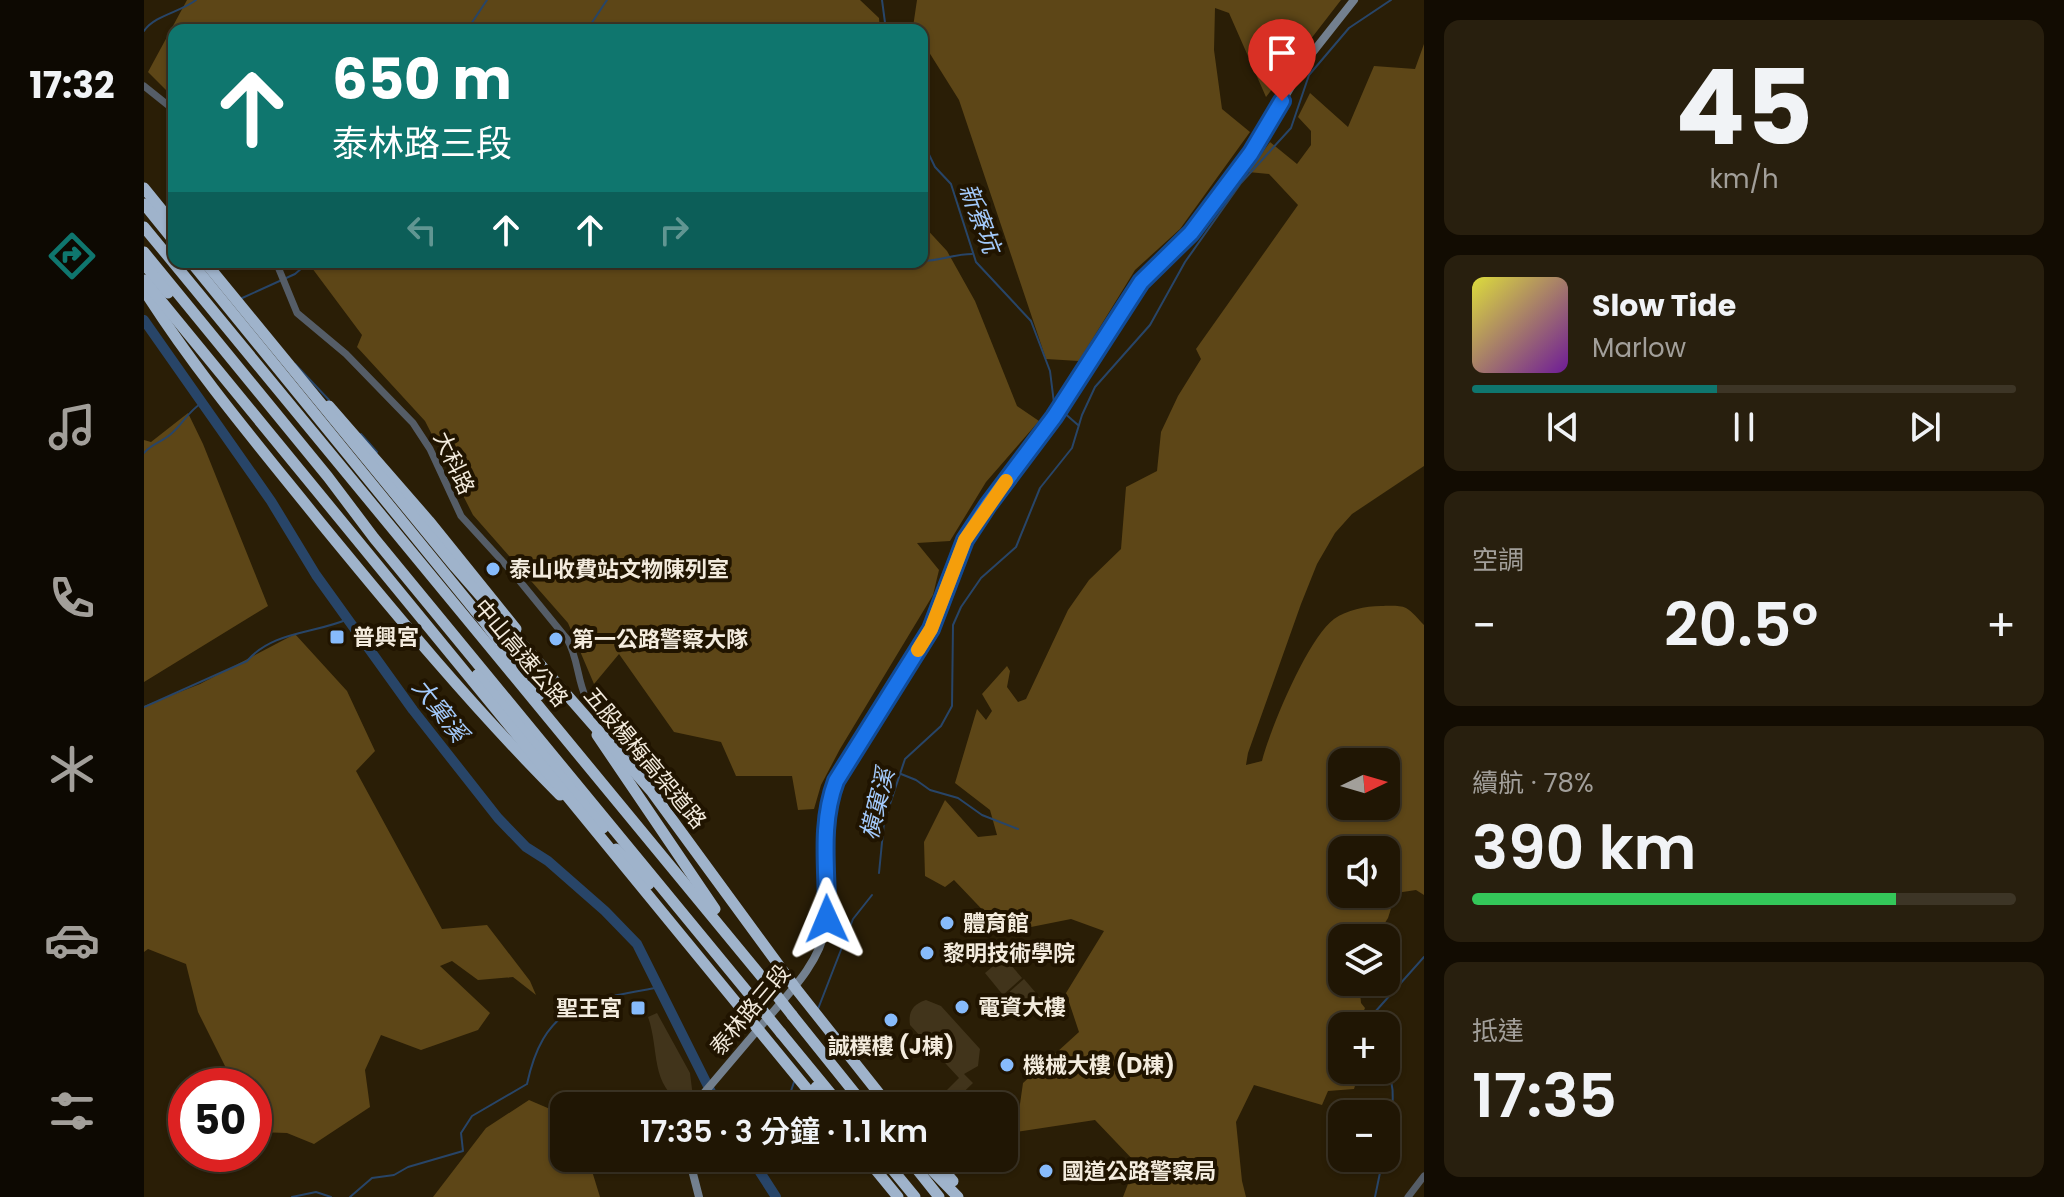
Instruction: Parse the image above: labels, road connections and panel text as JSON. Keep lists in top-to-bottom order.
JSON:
{
  "streets": {
    "highway": ["中山高速公路", "五股楊梅高架道路"],
    "main road": ["泰林路三段"],
    "street": ["大科路"]
  },
  "crossings": [
    ["大科路", "泰林路三段"]
  ],
  "water": ["新寮坑", "大窠溪", "橫窠溪"],
  "places": {
    "other": [
      "泰山收費站文物陳列室",
      "第一公路警察大隊",
      "體育館",
      "黎明技術學院",
      "電資大樓",
      "誠樸樓 (J棟)",
      "機械大樓 (D棟)",
      "國道公路警察局"
    ],
    "transit": ["普興宮", "聖王宮"]
  },
  "north": "right",
  "page": {
    "tabs": "17:32",
    "tile": [
      ["45", "km/h"],
      "空調",
      ["續航 · 78%", "390 km"],
      ["抵達", "17:35"]
    ],
    "turn": ["650 m", "泰林路三段"],
    "song": ["Slow Tide", "Marlow"],
    "heat": ["−", "20.5°", "+"],
    "map_buttons": ["+", "−"],
    "limit": "50",
    "trip": "17:35 · 3 分鐘 · 1.1 km"
  }
}
